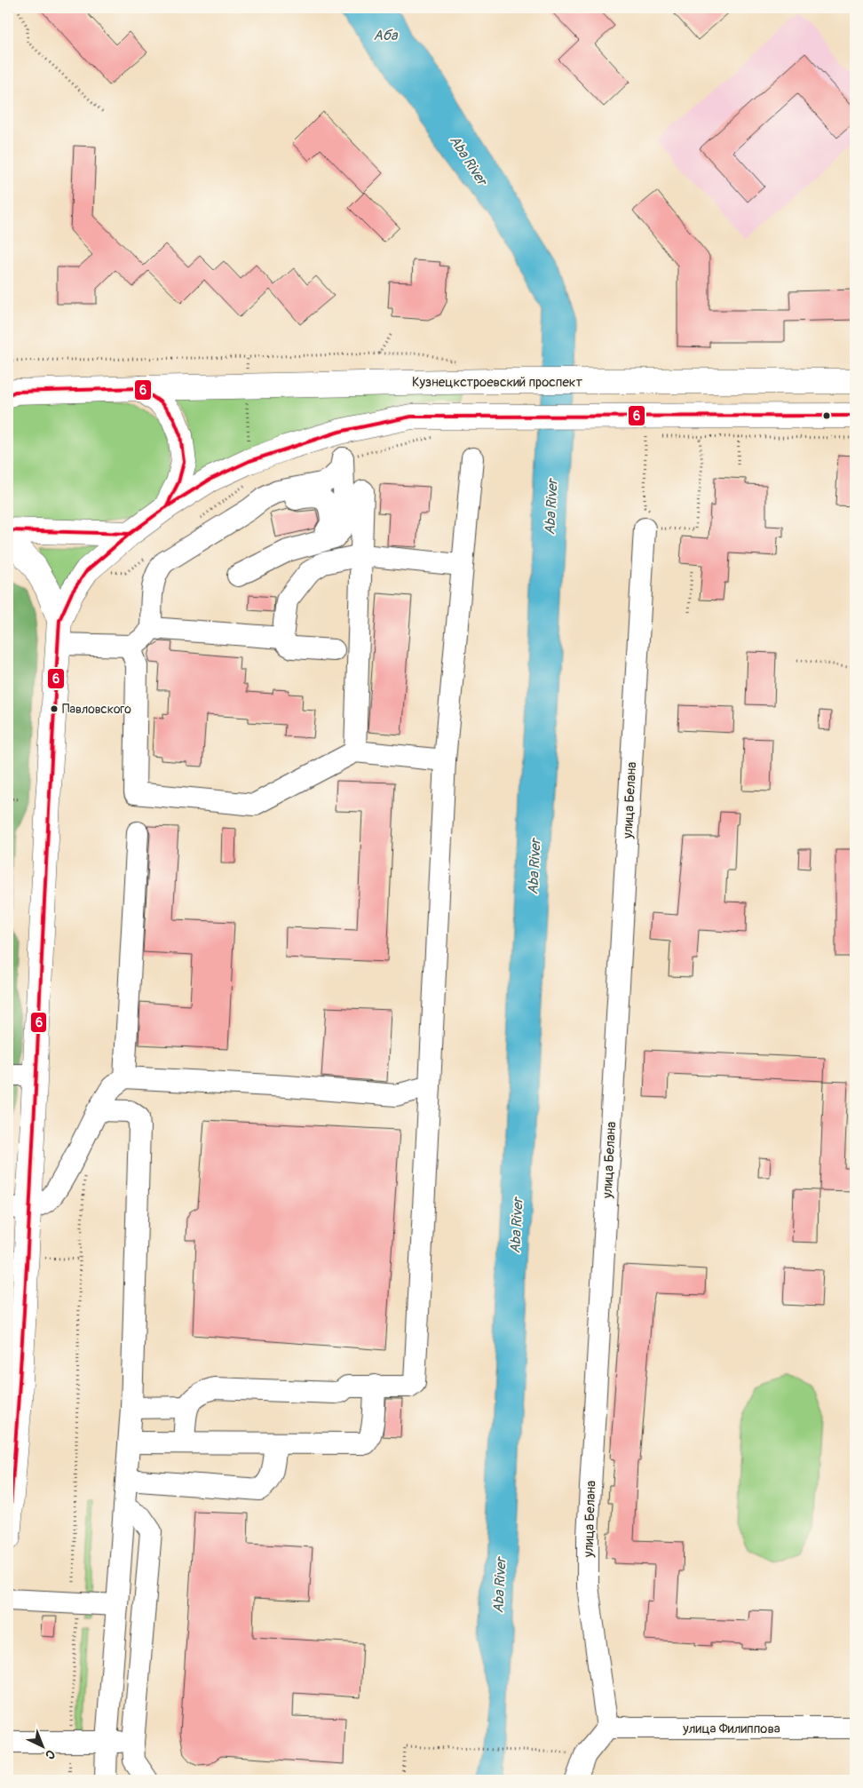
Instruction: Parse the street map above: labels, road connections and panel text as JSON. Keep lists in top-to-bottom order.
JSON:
{
  "streets": {
    "main road": ["Кузнецкстроевский проспект"],
    "street": ["улица Белана", "улица Филиппова"]
  },
  "crossings": [
    ["улица Белана", "улица Филиппова"]
  ],
  "water": ["Аба", "Aba River"],
  "places": ["Павловского"],
  "lines": ["transit line 6"],
  "north": "bottom right"
}
